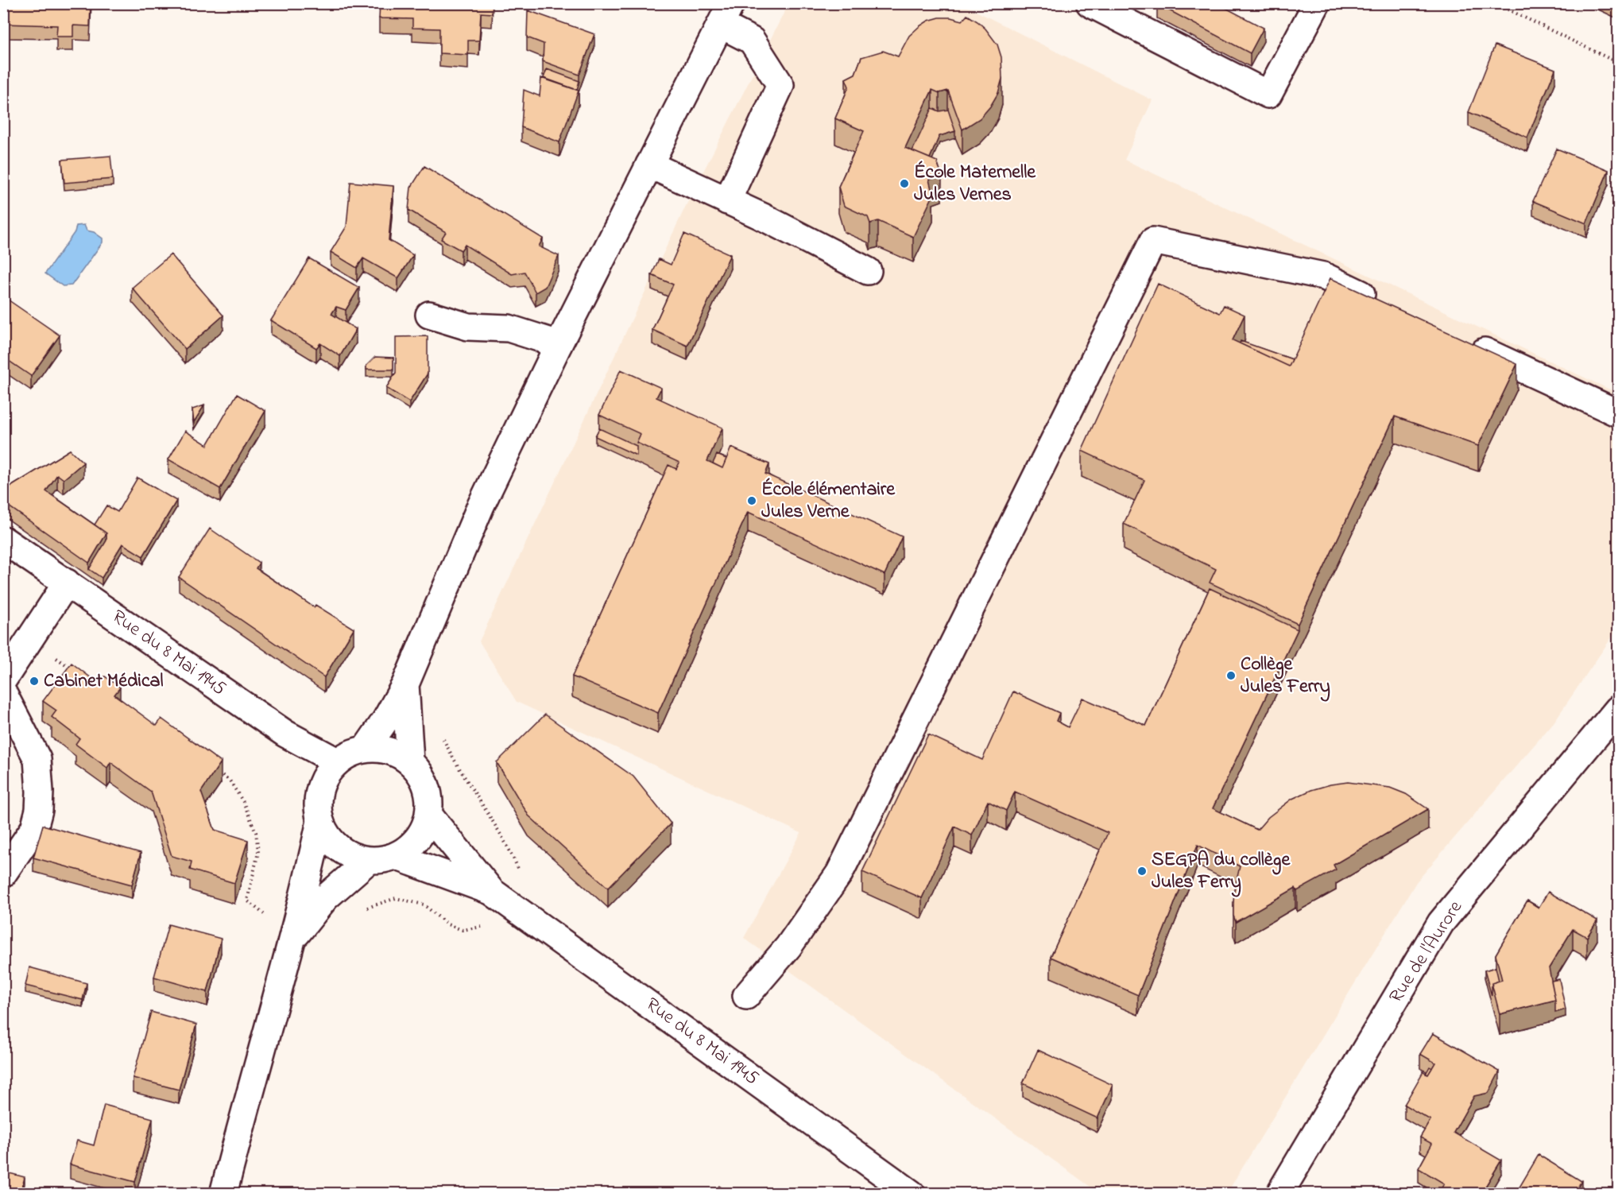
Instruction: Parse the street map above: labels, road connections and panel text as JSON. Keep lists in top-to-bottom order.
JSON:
{
  "streets": {
    "main road": ["Rue du 8 Mai 1945", "Rue de l'Aurore"]
  },
  "places": [
    "École Maternelle Jules Vernes",
    "École élémentaire Jules Verne",
    "Collège Jules Ferry",
    "Cabinet Médical",
    "SEGPA du collège Jules Ferry"
  ]
}
